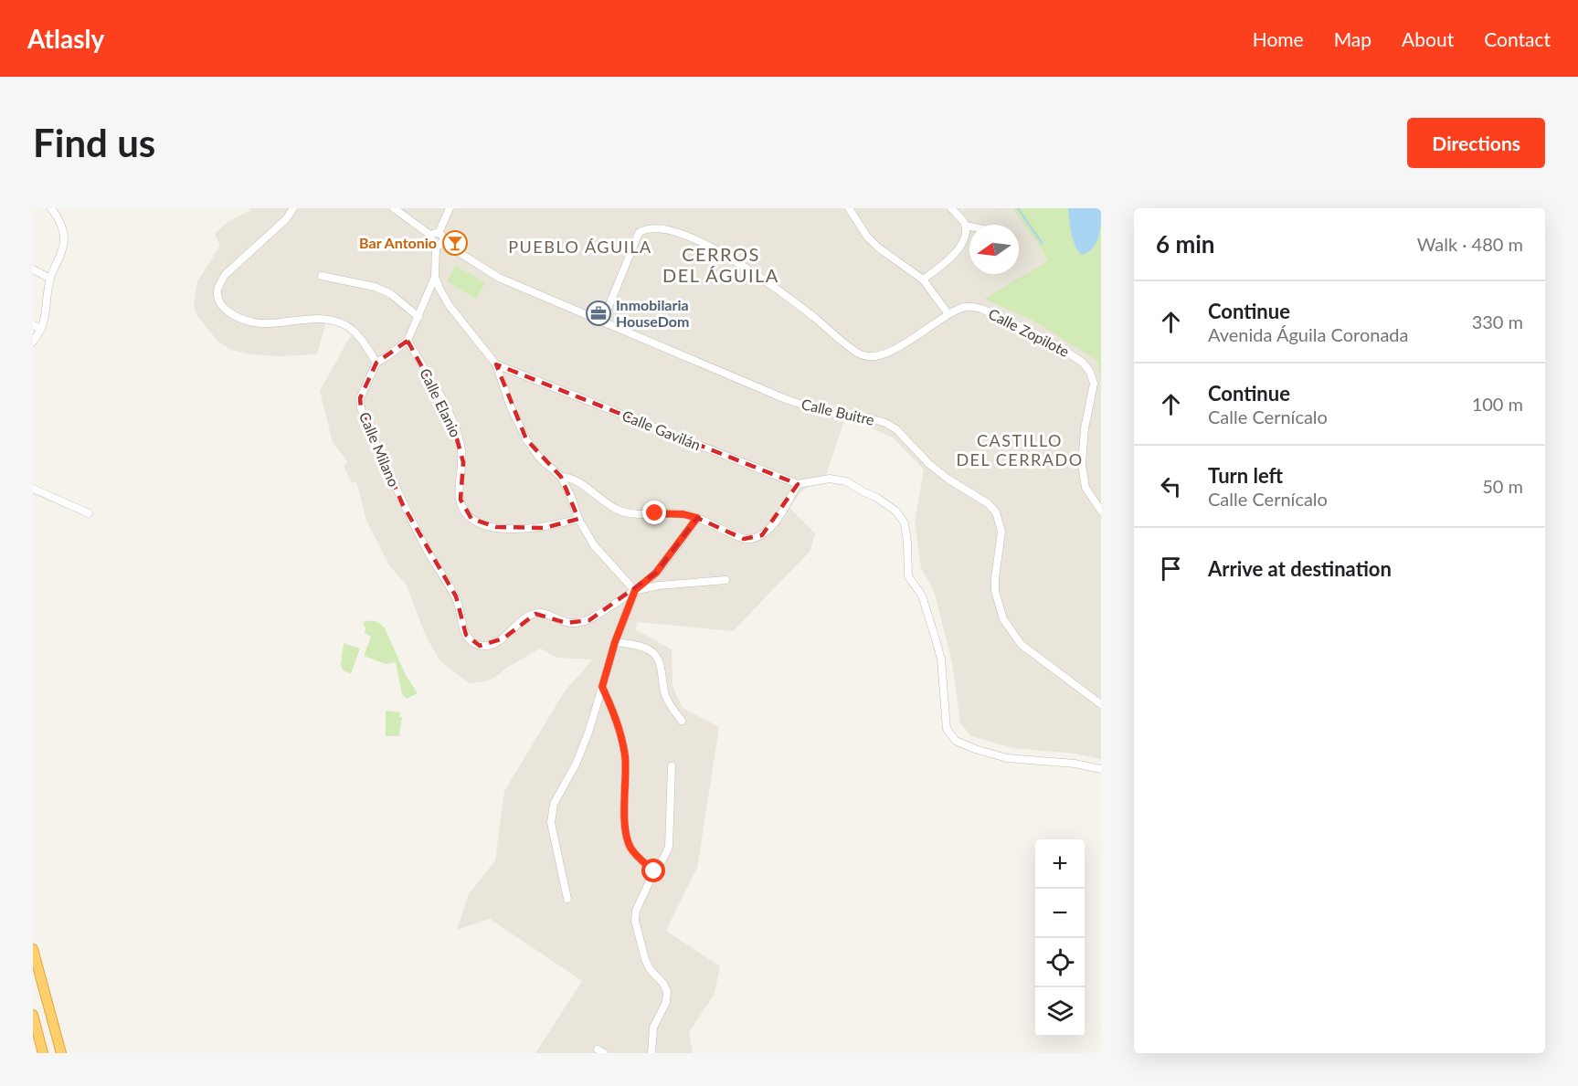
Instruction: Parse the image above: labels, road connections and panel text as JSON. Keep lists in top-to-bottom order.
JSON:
{
  "streets": {
    "street": [
      "Calle Zopilote",
      "Calle Elanio",
      "Calle Buitre",
      "Calle Gavilán",
      "Calle Milano"
    ]
  },
  "crossings": [
    ["Calle Zopilote", "Calle Buitre"]
  ],
  "districts": ["PUEBLO ÁGUILA", "CERROS DEL ÁGUILA", "CASTILLO DEL CERRADO"],
  "places": {
    "bar": ["Bar Antonio"],
    "office": ["Inmobilaria HouseDom"]
  },
  "north": "left",
  "page": {
    "header": "Atlasly",
    "nav": [
      "Home",
      "Map",
      "About",
      "Contact"
    ],
    "buttons": "Directions",
    "title": "Find us",
    "heading": ["6 min", "Walk · 480 m"],
    "list": [
      ["Continue", "Avenida Águila Coronada", "330 m"],
      ["Continue", "Calle Cernícalo", "100 m"],
      ["Turn left", "Calle Cernícalo", "50 m"],
      "Arrive at destination"
    ],
    "map_buttons": ["+", "−"]
  }
}
